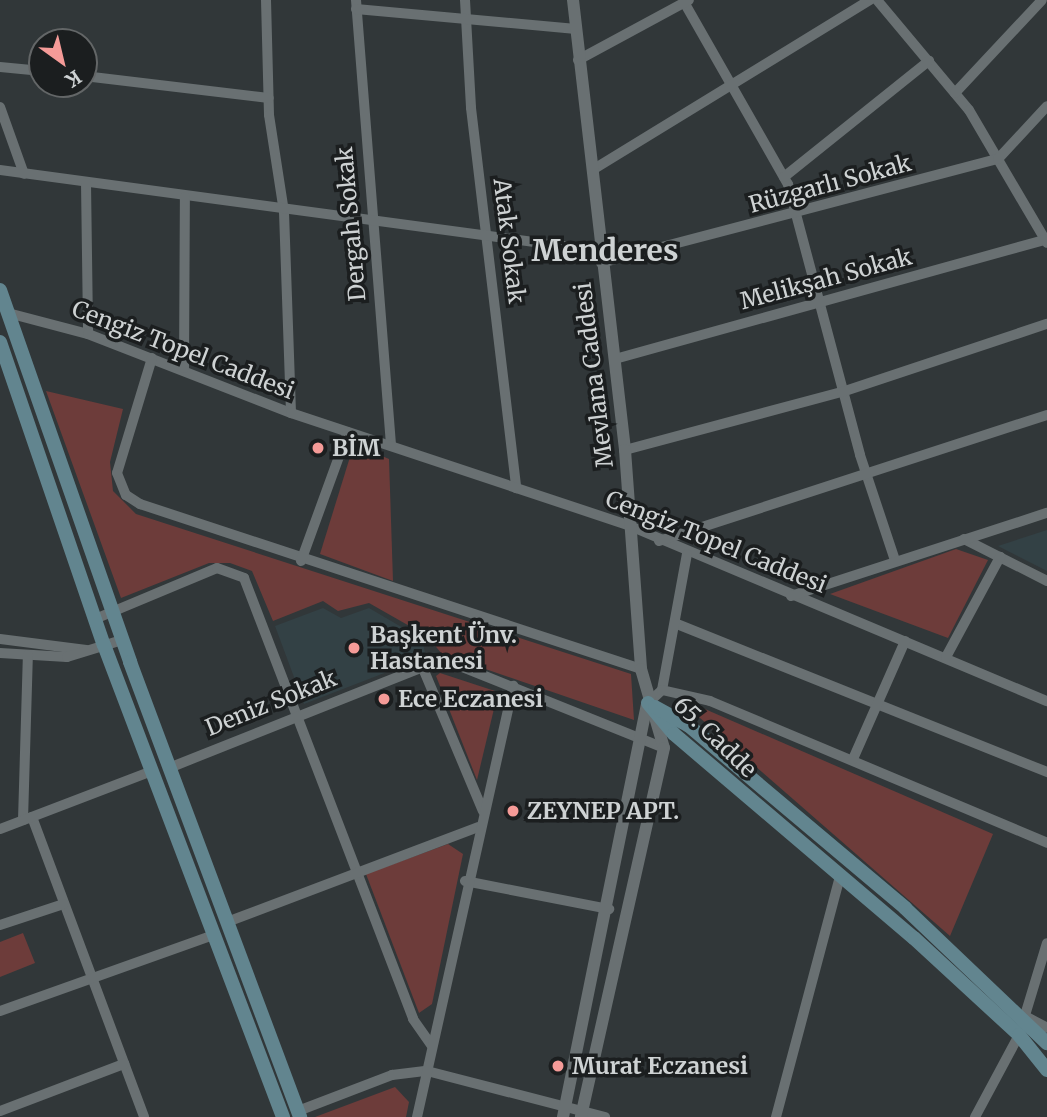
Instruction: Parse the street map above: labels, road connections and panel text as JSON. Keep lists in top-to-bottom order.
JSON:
{
  "streets": {
    "main road": ["65. Cadde"],
    "street": [
      "Rüzgarlı Sokak",
      "Dergah Sokak",
      "Atak Sokak",
      "Melikşah Sokak",
      "Cengiz Topel Caddesi",
      "Mevlana Caddesi",
      "Deniz Sokak"
    ]
  },
  "crossings": [
    ["Rüzgarlı Sokak", "Dergah Sokak"],
    ["Rüzgarlı Sokak", "Atak Sokak"],
    ["Rüzgarlı Sokak", "Mevlana Caddesi"],
    ["Dergah Sokak", "Cengiz Topel Caddesi"],
    ["Atak Sokak", "Cengiz Topel Caddesi"],
    ["Melikşah Sokak", "Mevlana Caddesi"],
    ["Cengiz Topel Caddesi", "Mevlana Caddesi"],
    ["Mevlana Caddesi", "Deniz Sokak"],
    ["Mevlana Caddesi", "65. Cadde"]
  ],
  "districts": ["Menderes"],
  "places": [
    "BİM",
    "Başkent Ünv. Hastanesi",
    "Ece Eczanesi",
    "ZEYNEP APT.",
    "Murat Eczanesi"
  ],
  "north": "bottom right"
}
